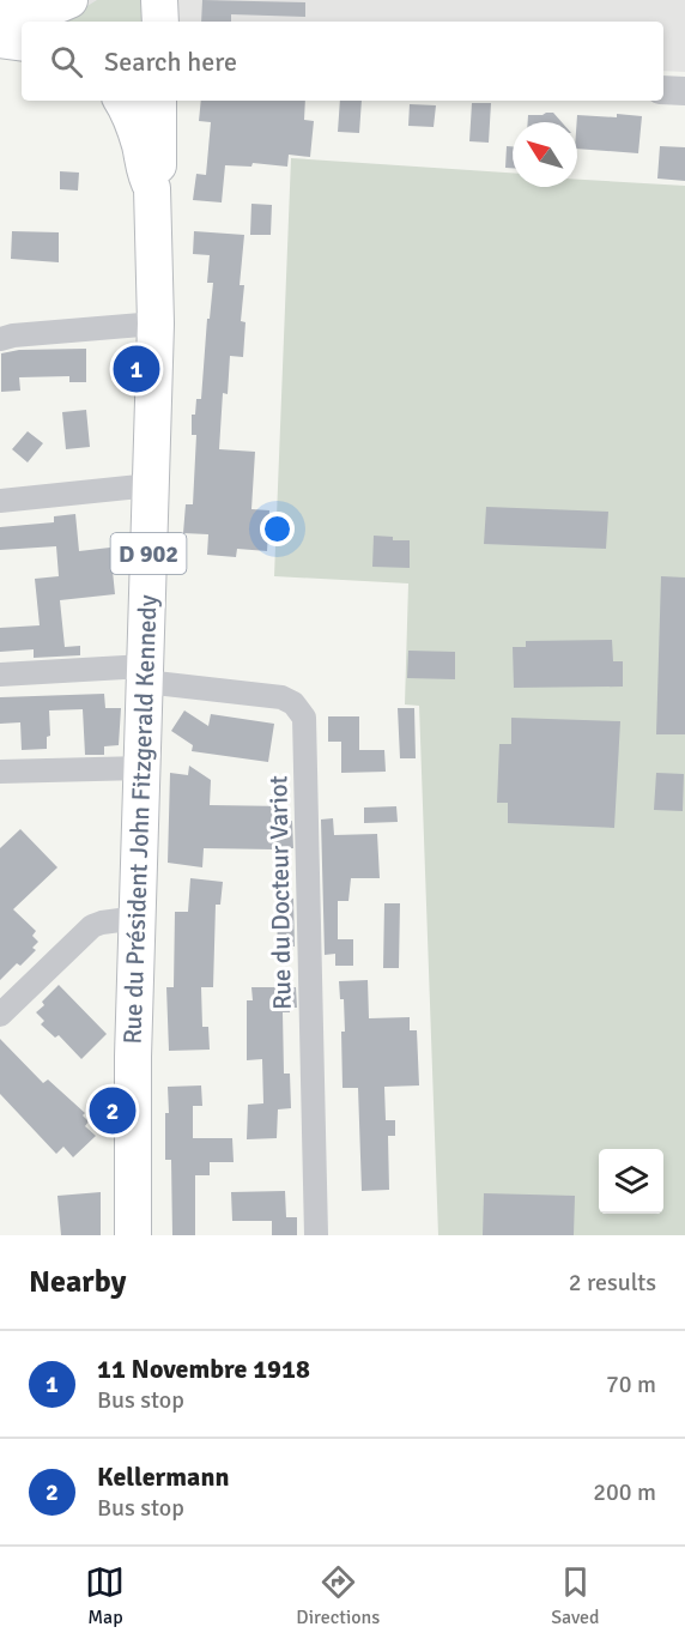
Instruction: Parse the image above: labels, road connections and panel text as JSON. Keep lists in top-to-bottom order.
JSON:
{
  "streets": {
    "main road": ["D 902", "Rue du Président John Fitzgerald Kennedy"],
    "street": ["Rue du Docteur Variot"]
  },
  "crossings": [
    ["Rue du Président John Fitzgerald Kennedy", "Rue du Docteur Variot"]
  ],
  "north": "top left",
  "page": {
    "search": "Search here",
    "pins": ["1", "2"],
    "heading": ["Nearby", "2 results"],
    "list": [
      {
        "mark": "1",
        "name": "11 Novembre 1918",
        "note": "Bus stop",
        "value": "70 m"
      },
      {
        "mark": "2",
        "name": "Kellermann",
        "note": "Bus stop",
        "value": "200 m"
      }
    ],
    "nav": ["Map", "Directions", "Saved"]
  }
}
